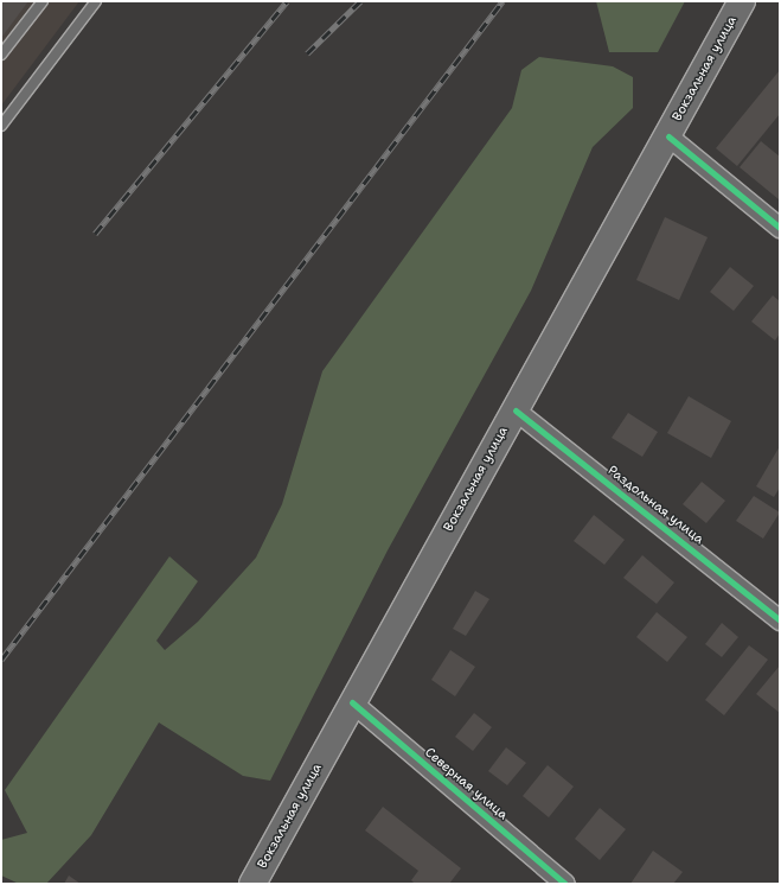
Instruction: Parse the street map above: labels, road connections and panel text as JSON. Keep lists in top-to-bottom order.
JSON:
{
  "streets": {
    "main road": ["Вокзальная улица"],
    "street": ["Раздольная улица", "Северная улица"]
  },
  "crossings": [
    ["Вокзальная улица", "Раздольная улица"],
    ["Вокзальная улица", "Северная улица"]
  ]
}
